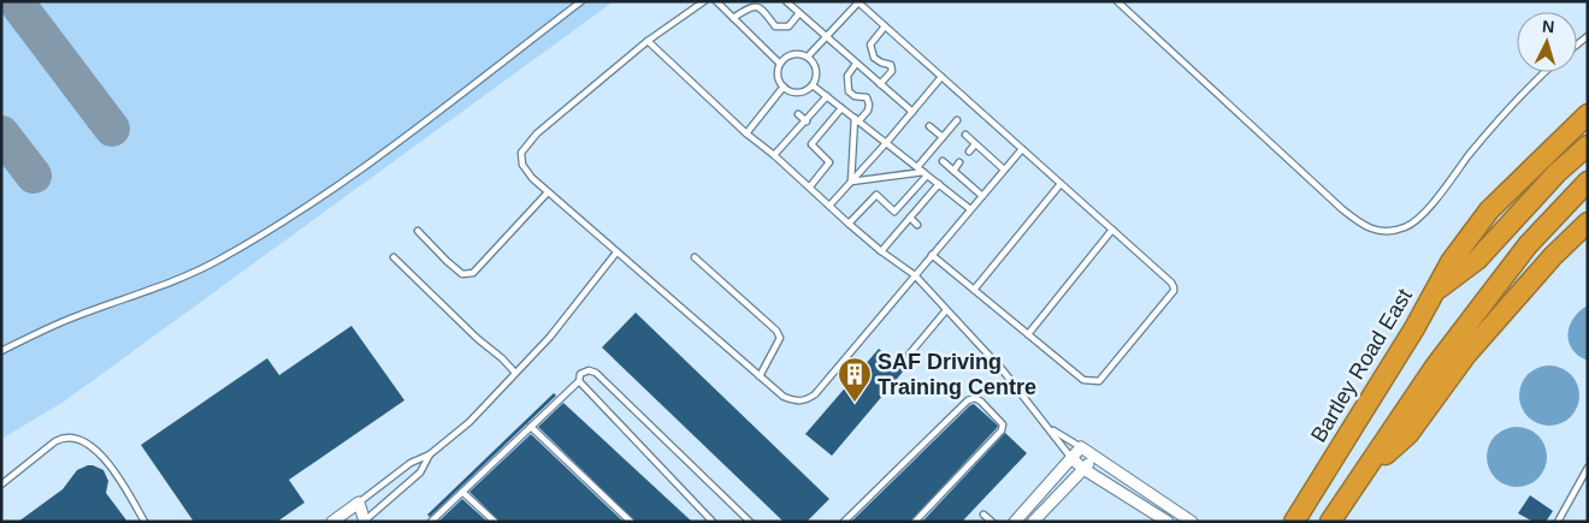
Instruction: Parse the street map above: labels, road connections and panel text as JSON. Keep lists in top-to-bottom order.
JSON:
{
  "streets": {
    "highway": ["Bartley Road East"]
  },
  "places": {
    "building": ["SAF Driving Training Centre"]
  },
  "north": "top"
}
